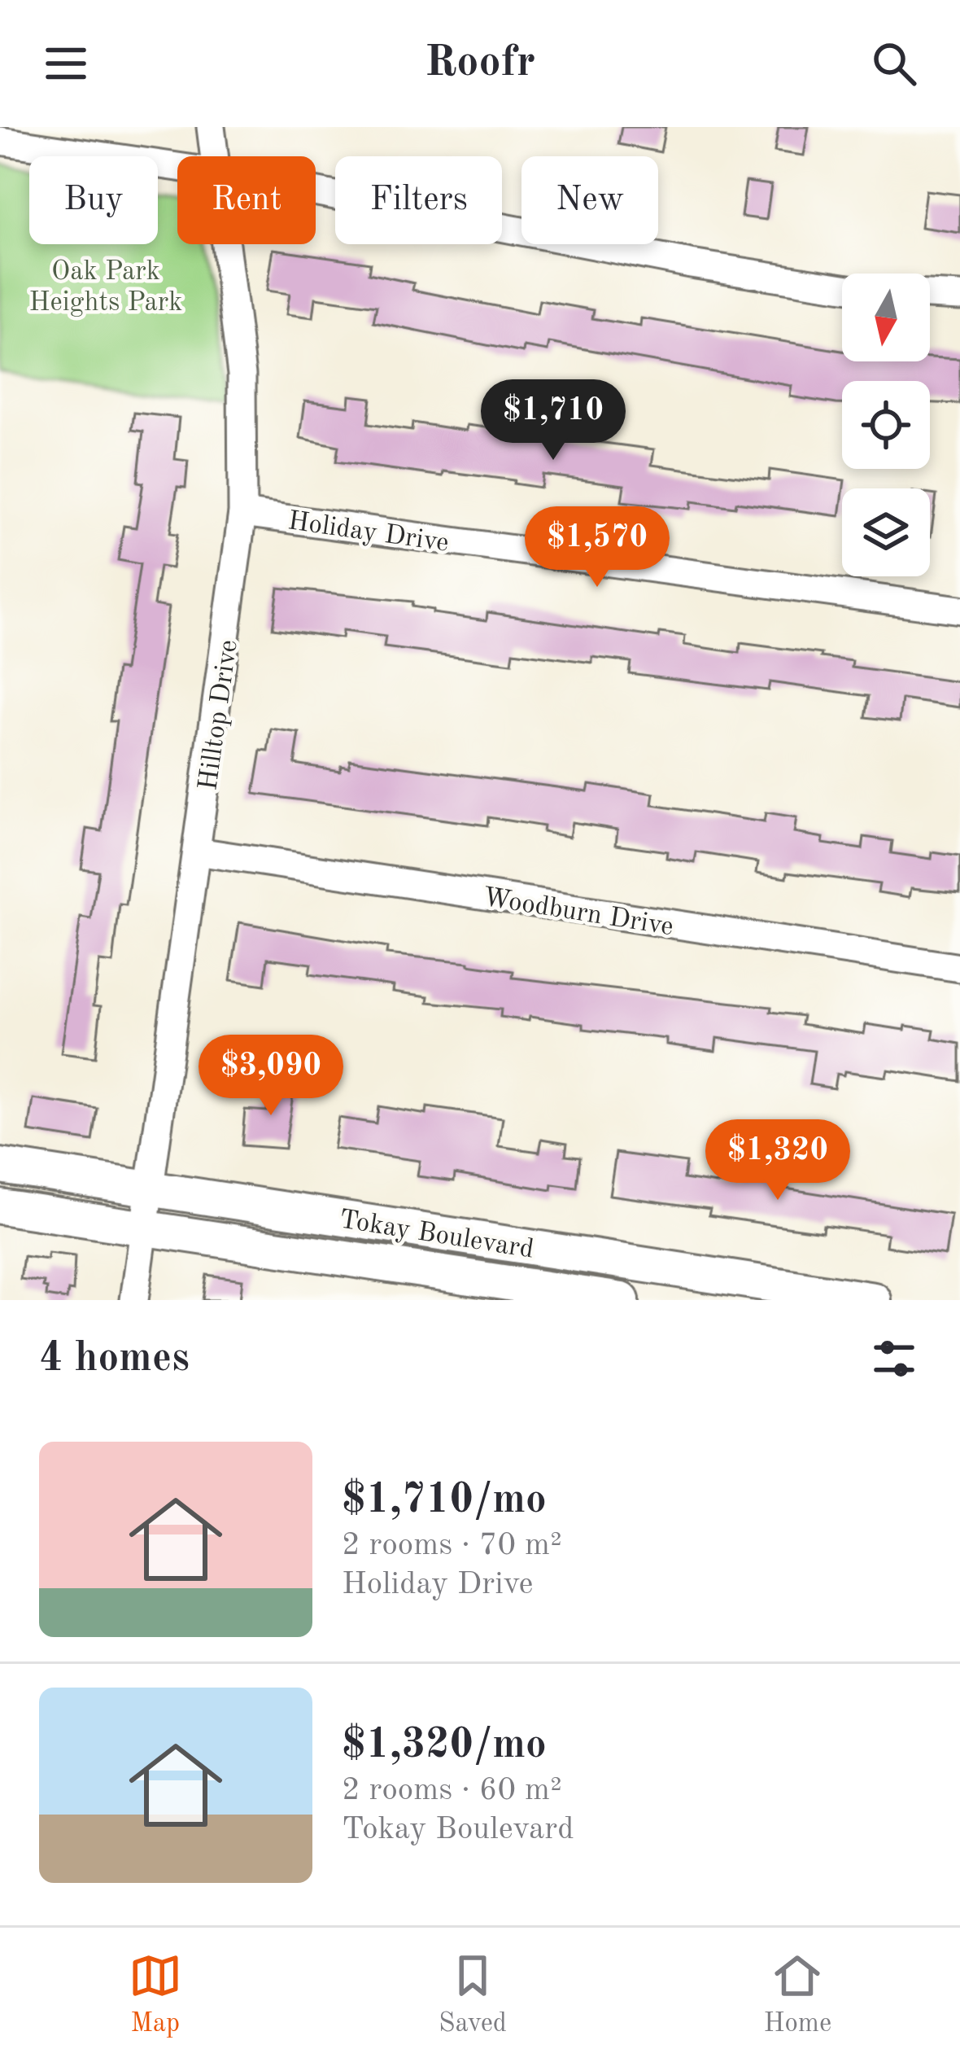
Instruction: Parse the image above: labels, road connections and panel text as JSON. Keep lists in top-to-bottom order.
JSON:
{
  "streets": {
    "street": [
      "Holiday Drive",
      "Hilltop Drive",
      "Woodburn Drive",
      "Tokay Boulevard"
    ]
  },
  "crossings": [
    ["Holiday Drive", "Hilltop Drive"],
    ["Hilltop Drive", "Woodburn Drive"],
    ["Hilltop Drive", "Tokay Boulevard"]
  ],
  "parks": ["Oak Park Heights Park"],
  "north": "bottom",
  "page": {
    "header": "Roofr",
    "chip": [
      "Buy",
      "Rent",
      "Filters",
      "New"
    ],
    "price": [
      "$1,710",
      "$1,570",
      "$3,090",
      "$1,320"
    ],
    "heading": "4 homes",
    "list": [
      {
        "name": "$1,710/mo",
        "note": "2 rooms · 70 m² · Holiday Drive"
      },
      {
        "name": "$1,320/mo",
        "note": "2 rooms · 60 m² · Tokay Boulevard"
      }
    ],
    "tabs": ["Map", "Saved", "Home"]
  }
}
